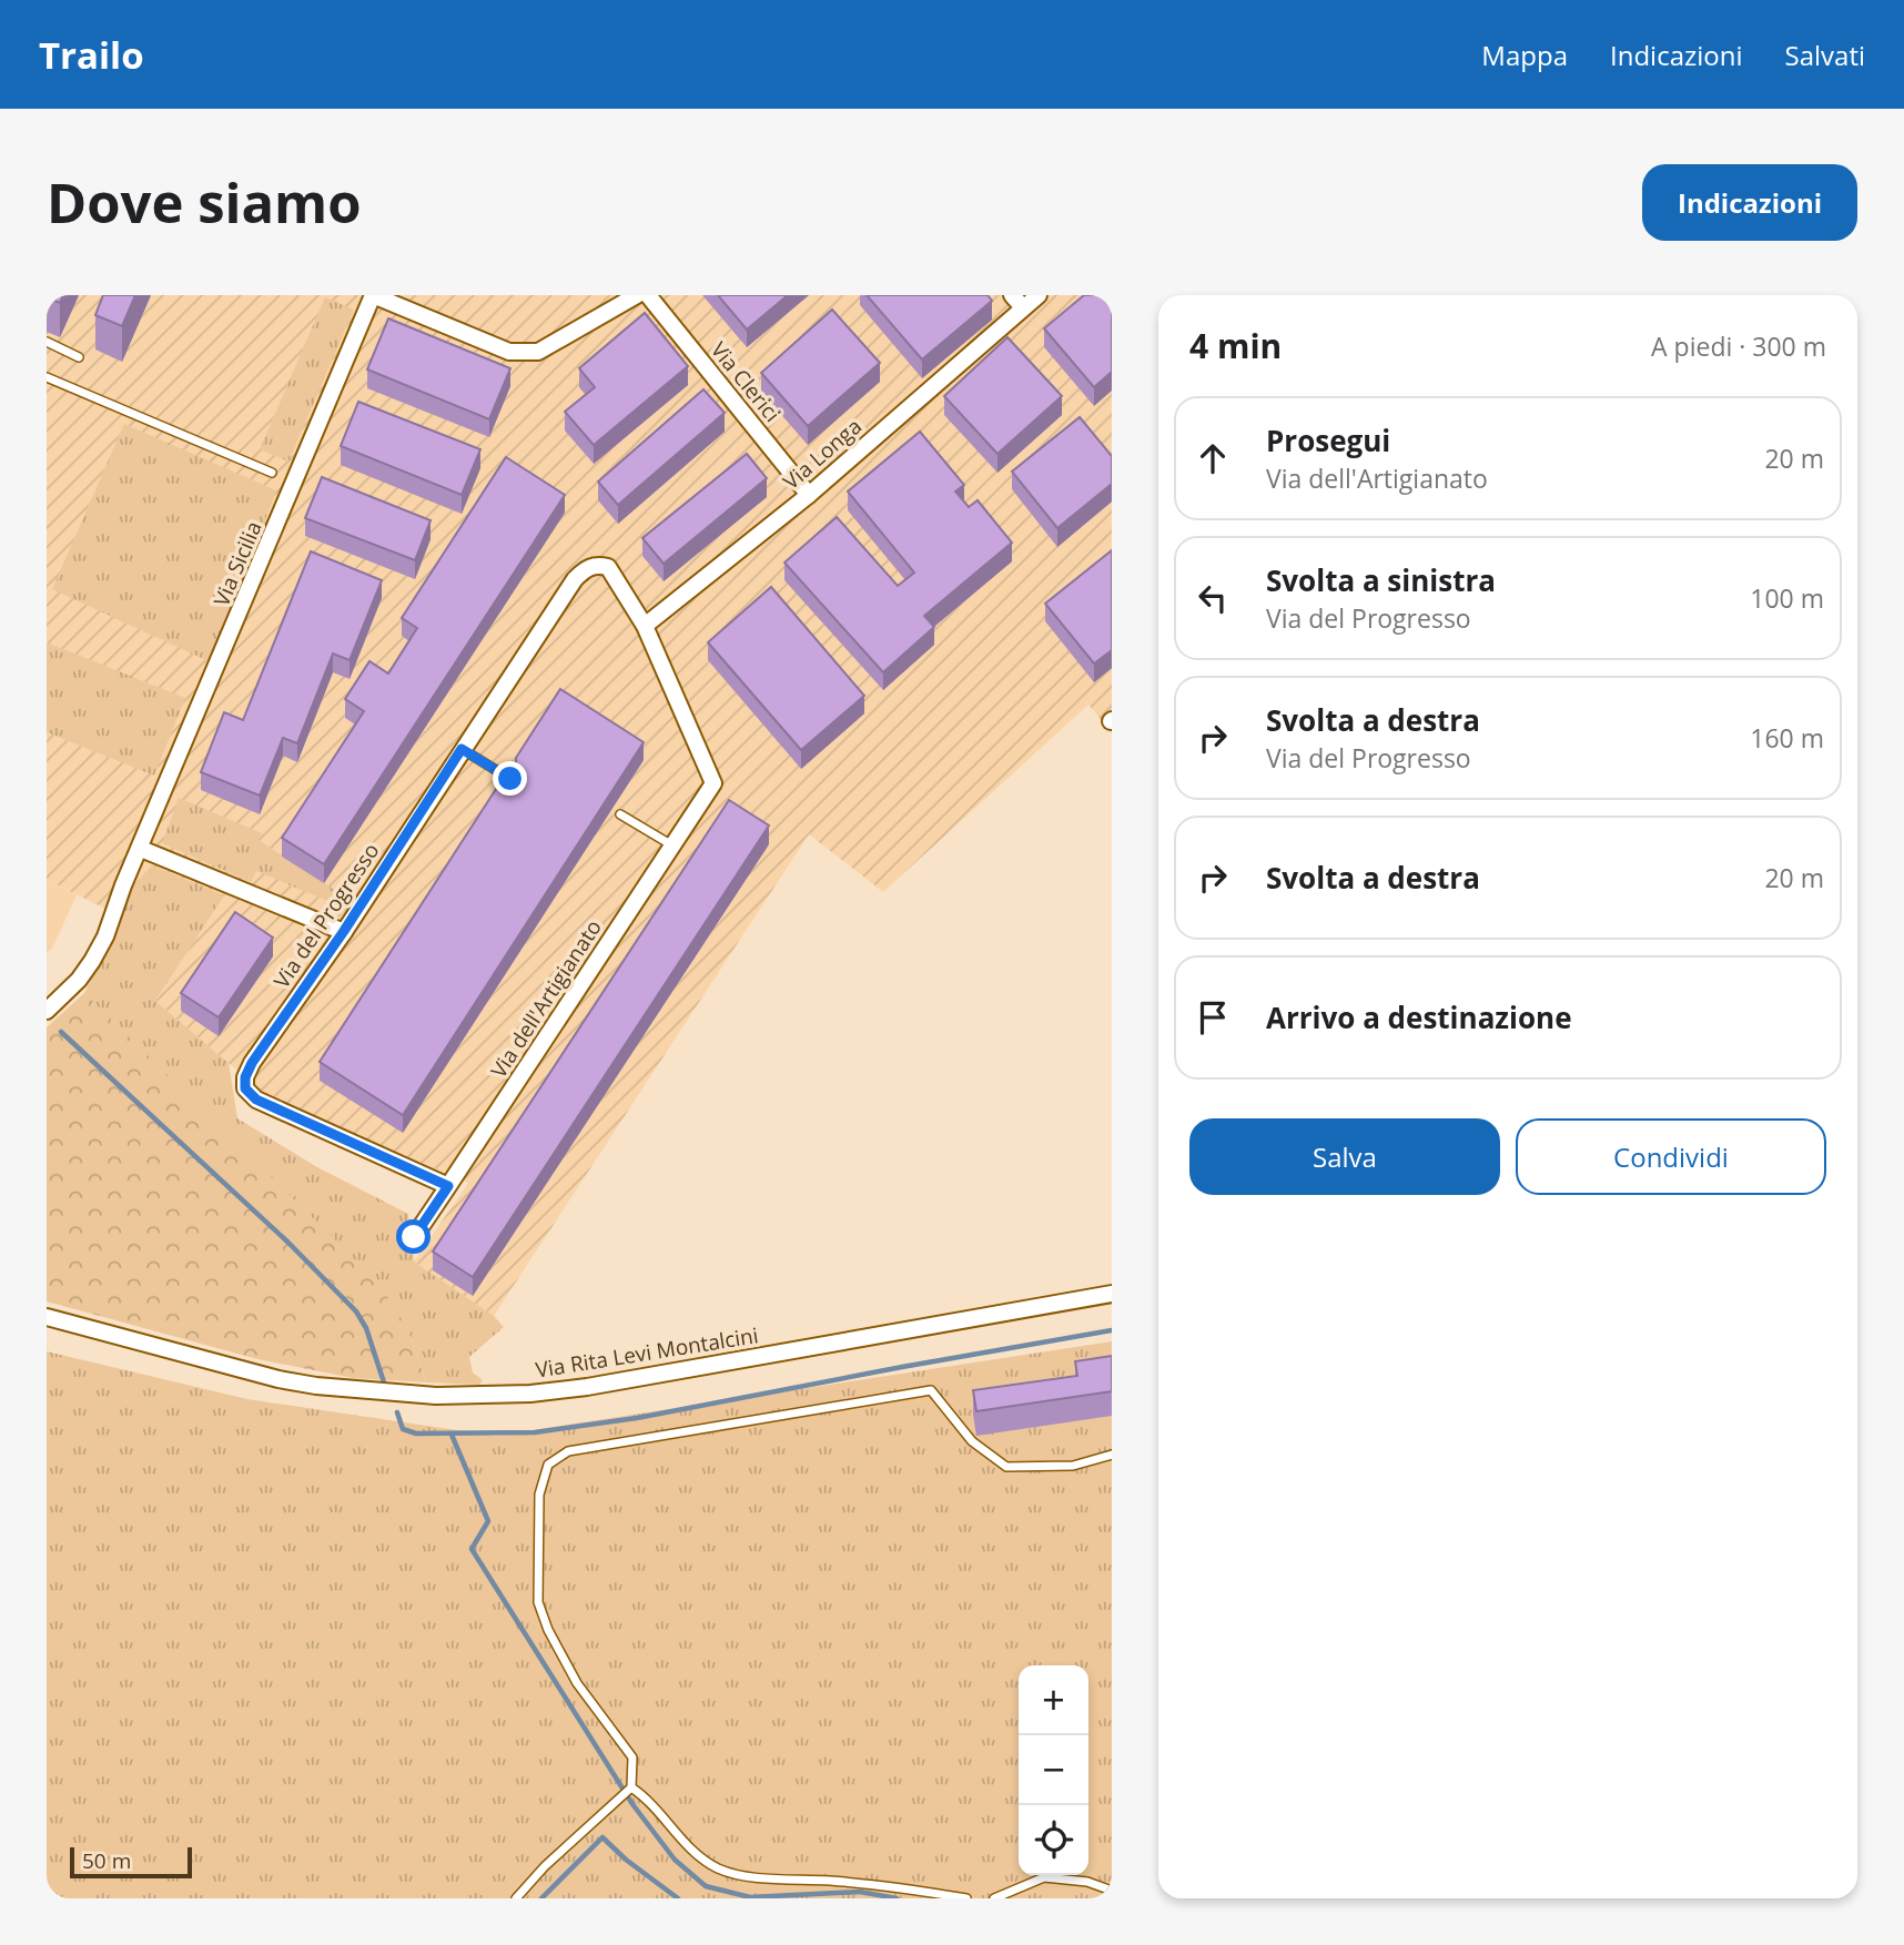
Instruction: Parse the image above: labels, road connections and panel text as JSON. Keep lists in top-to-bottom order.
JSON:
{
  "streets": {
    "street": [
      "Via Clerici",
      "Via Longa",
      "Via Sicilia",
      "Via del Progresso",
      "Via dell'Artigianato",
      "Via Rita Levi Montalcini"
    ]
  },
  "crossings": [
    ["Via Clerici", "Via Longa"],
    ["Via Longa", "Via del Progresso"],
    ["Via Longa", "Via dell'Artigianato"],
    ["Via del Progresso", "Via dell'Artigianato"]
  ],
  "scale_bar": "50 m",
  "page": {
    "header": "Trailo",
    "nav": ["Mappa", "Indicazioni", "Salvati"],
    "buttons": [
      "Indicazioni",
      ["Salva", "Condividi"]
    ],
    "title": "Dove siamo",
    "heading": ["4 min", "A piedi · 300 m"],
    "list": [
      ["Prosegui", "Via dell'Artigianato", "20 m"],
      ["Svolta a sinistra", "Via del Progresso", "100 m"],
      ["Svolta a destra", "Via del Progresso", "160 m"],
      ["Svolta a destra", "20 m"],
      "Arrivo a destinazione"
    ],
    "map_buttons": ["+", "−"],
    "scale": "50 m"
  }
}
